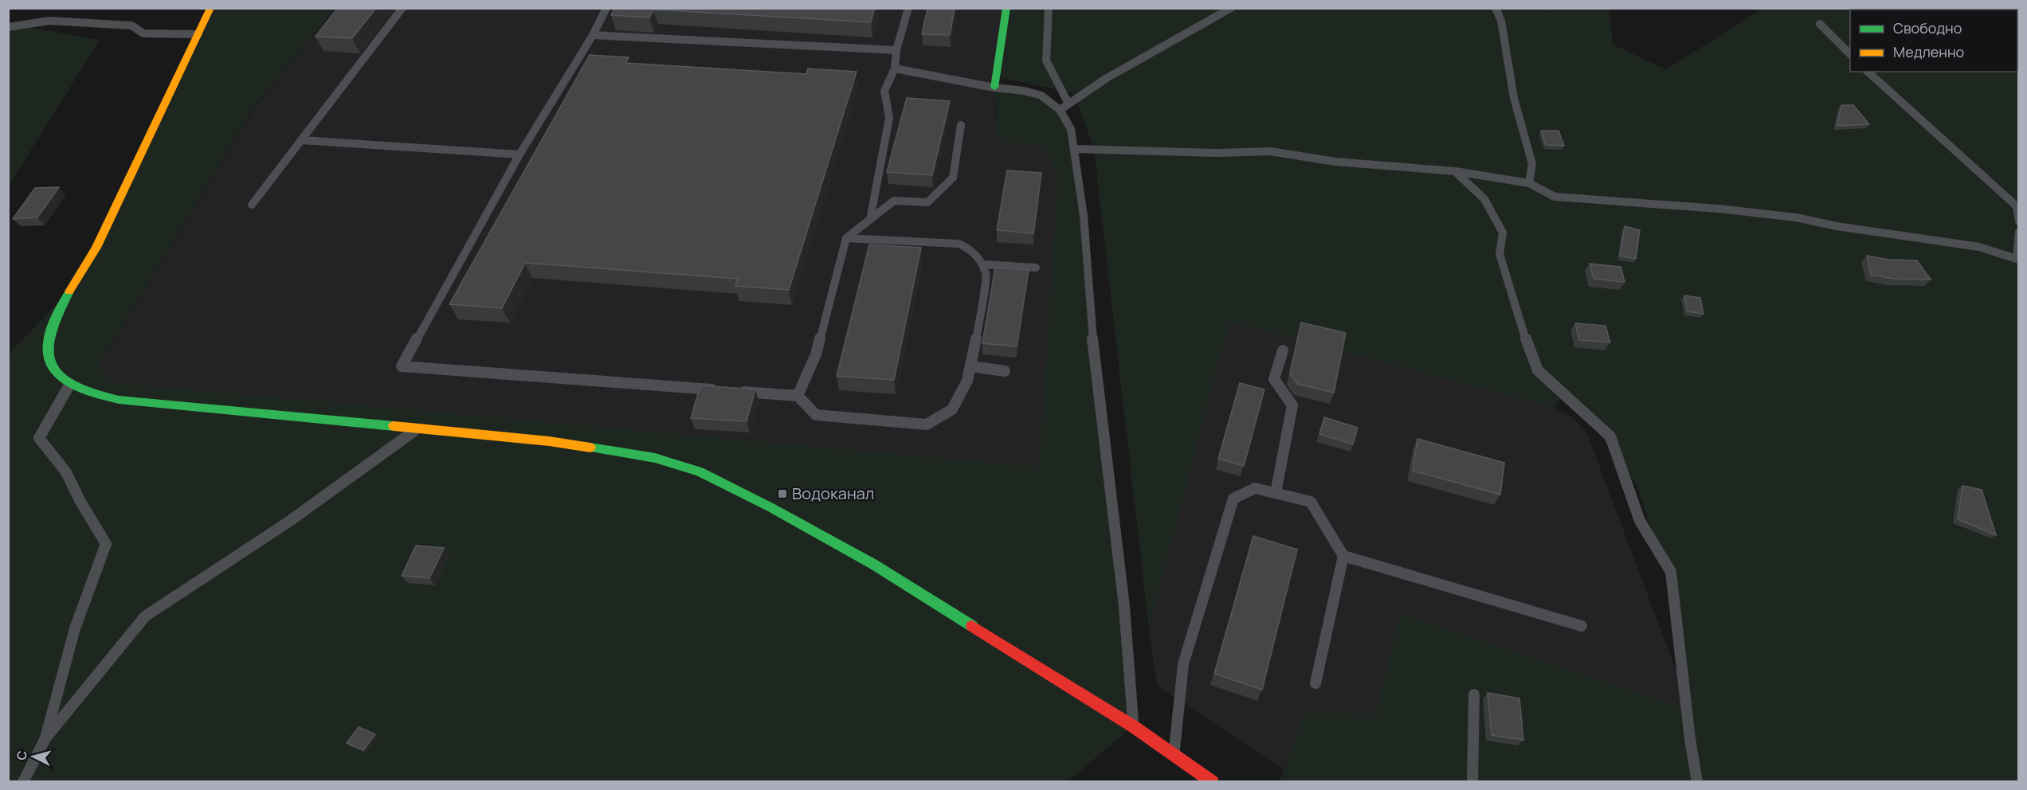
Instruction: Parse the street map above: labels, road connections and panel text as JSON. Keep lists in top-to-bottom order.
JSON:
{
  "places": {
    "transit": ["Водоканал"]
  },
  "legend": ["Свободно", "Медленно"],
  "north": "left"
}
